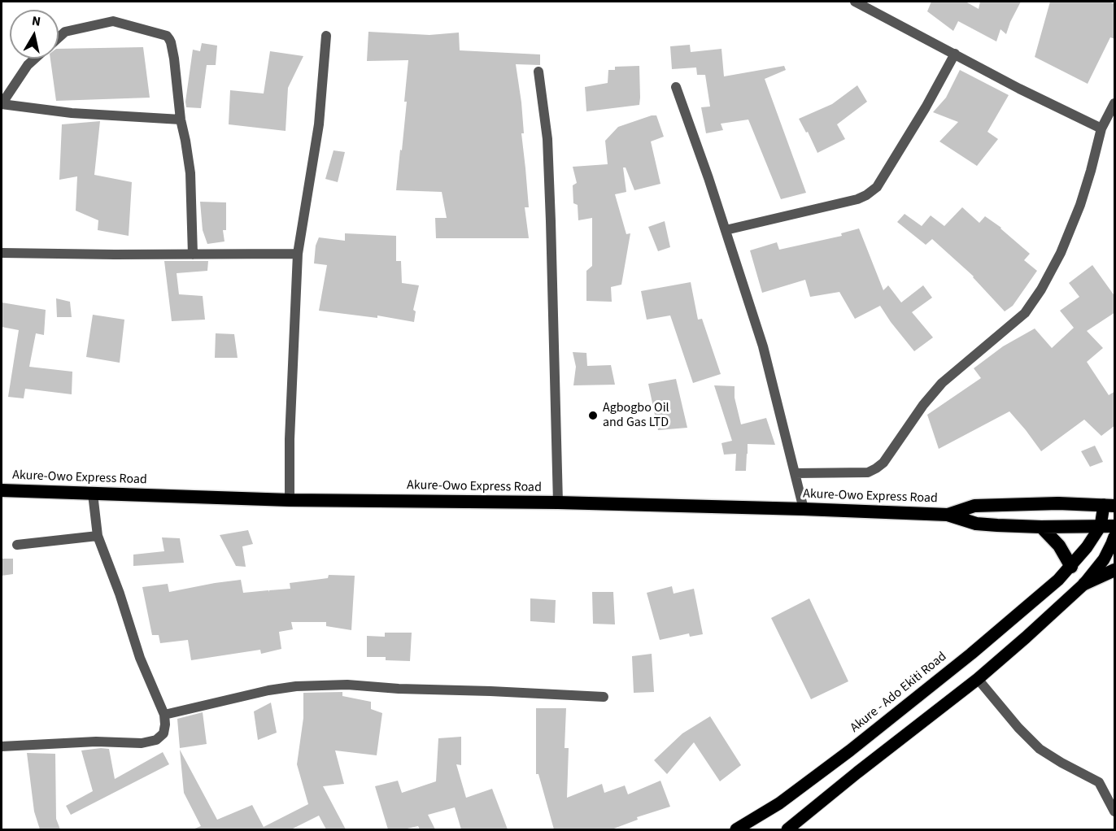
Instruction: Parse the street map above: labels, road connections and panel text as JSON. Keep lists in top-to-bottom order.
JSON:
{
  "streets": {
    "highway": ["Akure-Owo Express Road"],
    "main road": ["Akure - Ado Ekiti Road"]
  },
  "crossings": [
    ["Akure-Owo Express Road", "Akure - Ado Ekiti Road"]
  ],
  "places": ["Agbogbo Oil and Gas LTD"],
  "north": "top"
}
